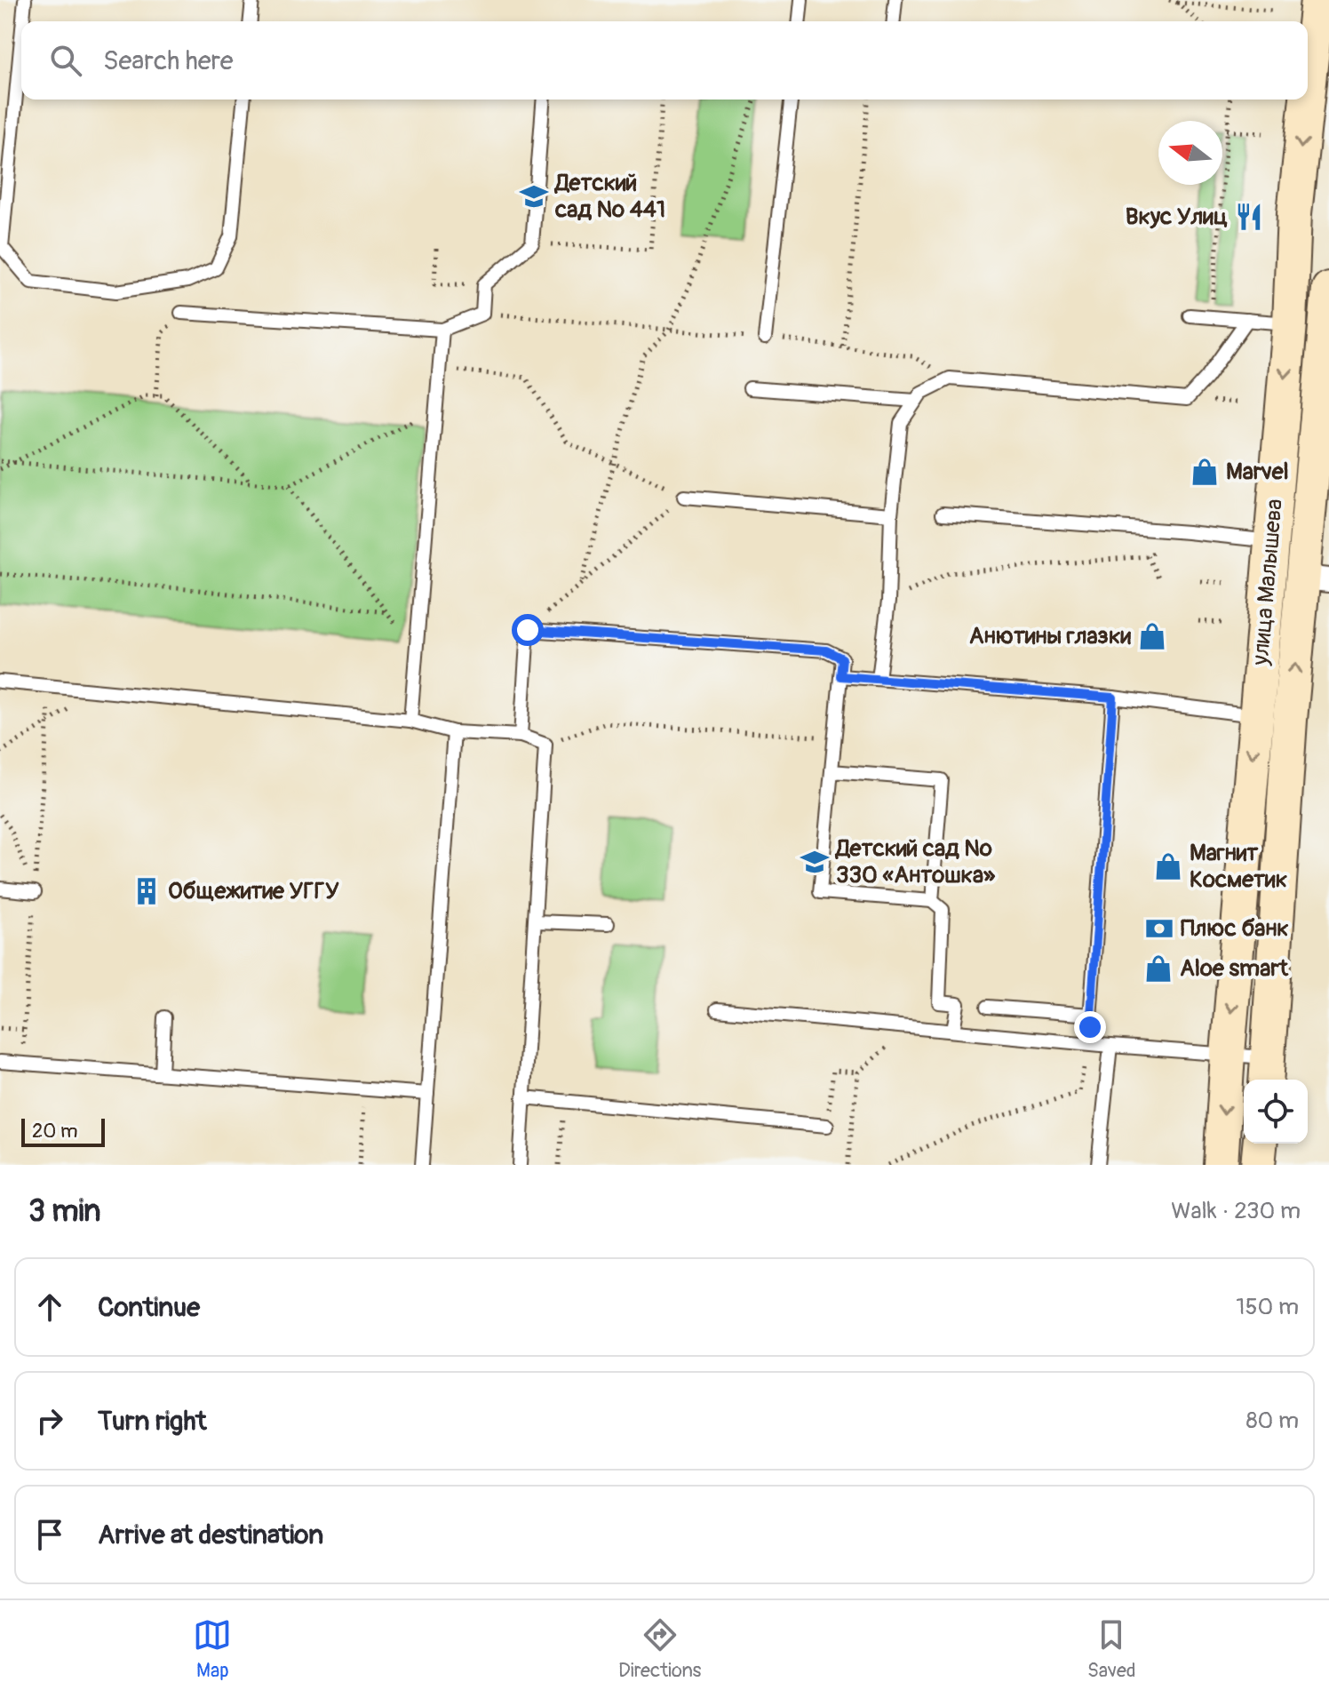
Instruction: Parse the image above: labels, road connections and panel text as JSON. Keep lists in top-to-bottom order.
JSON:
{
  "streets": {
    "main road": ["улица Малышева"]
  },
  "places": {
    "school or university": ["Детский сад № 441", "Детский сад № 330 «Антошка»"],
    "restaurant": ["Вкус Улиц"],
    "shop": [
      "Marvel",
      "Анютины глазки",
      "Магнит Косметик",
      "Aloe smart"
    ],
    "building": ["Общежитие УГГУ"],
    "bank": ["Плюс банк"]
  },
  "scale_bar": "20 m",
  "north": "left",
  "page": {
    "search": "Search here",
    "scale": "20 m",
    "heading": ["3 min", "Walk · 230 m"],
    "list": [
      ["Continue", "150 m"],
      ["Turn right", "80 m"],
      "Arrive at destination"
    ],
    "nav": ["Map", "Directions", "Saved"]
  }
}
